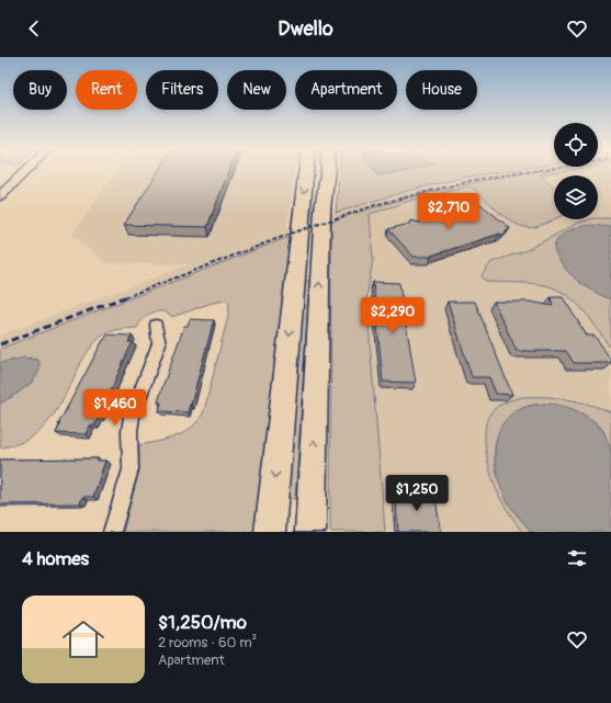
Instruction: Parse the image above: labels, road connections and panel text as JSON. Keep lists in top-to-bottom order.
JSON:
{
  "page": {
    "header": "Dwello",
    "chip": [
      "Buy",
      "Rent",
      "Filters",
      "New",
      "Apartment",
      "House"
    ],
    "price": [
      "$2,710",
      "$2,290",
      "$1,460",
      "$1,250"
    ],
    "heading": "4 homes",
    "list": [
      {
        "name": "$1,250/mo",
        "note": "2 rooms · 60 m² · Apartment"
      }
    ]
  }
}
